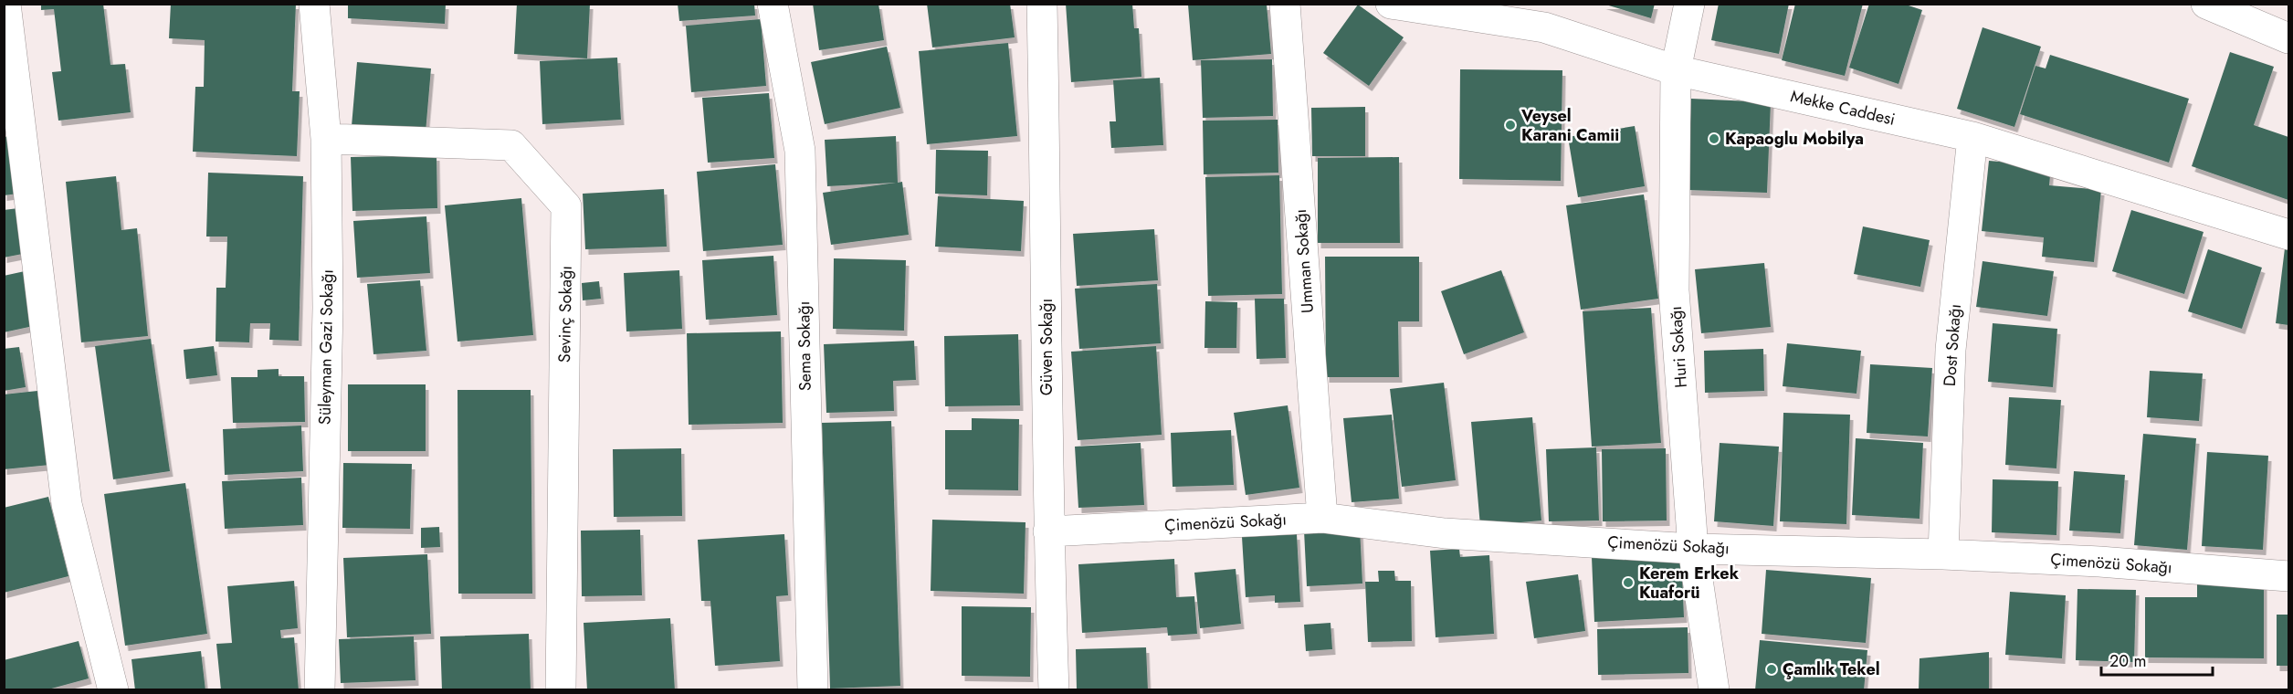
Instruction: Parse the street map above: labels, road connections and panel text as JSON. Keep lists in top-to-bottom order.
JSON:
{
  "streets": {
    "street": [
      "Mekke Caddesi",
      "Umman Sokağı",
      "Sevinç Sokağı",
      "Dost Sokağı",
      "Sema Sokağı",
      "Süleyman Gazi Sokağı",
      "Güven Sokağı",
      "Huri Sokağı",
      "Çimenözü Sokağı"
    ]
  },
  "crossings": [
    ["Mekke Caddesi", "Dost Sokağı"],
    ["Mekke Caddesi", "Huri Sokağı"],
    ["Umman Sokağı", "Çimenözü Sokağı"],
    ["Sevinç Sokağı", "Süleyman Gazi Sokağı"],
    ["Dost Sokağı", "Çimenözü Sokağı"],
    ["Güven Sokağı", "Çimenözü Sokağı"],
    ["Huri Sokağı", "Çimenözü Sokağı"]
  ],
  "places": [
    "Veysel Karani Camii",
    "Kapaoglu Mobilya",
    "Kerem Erkek Kuaforü",
    "Çamlık Tekel"
  ],
  "scale_bar": "20 m"
}
